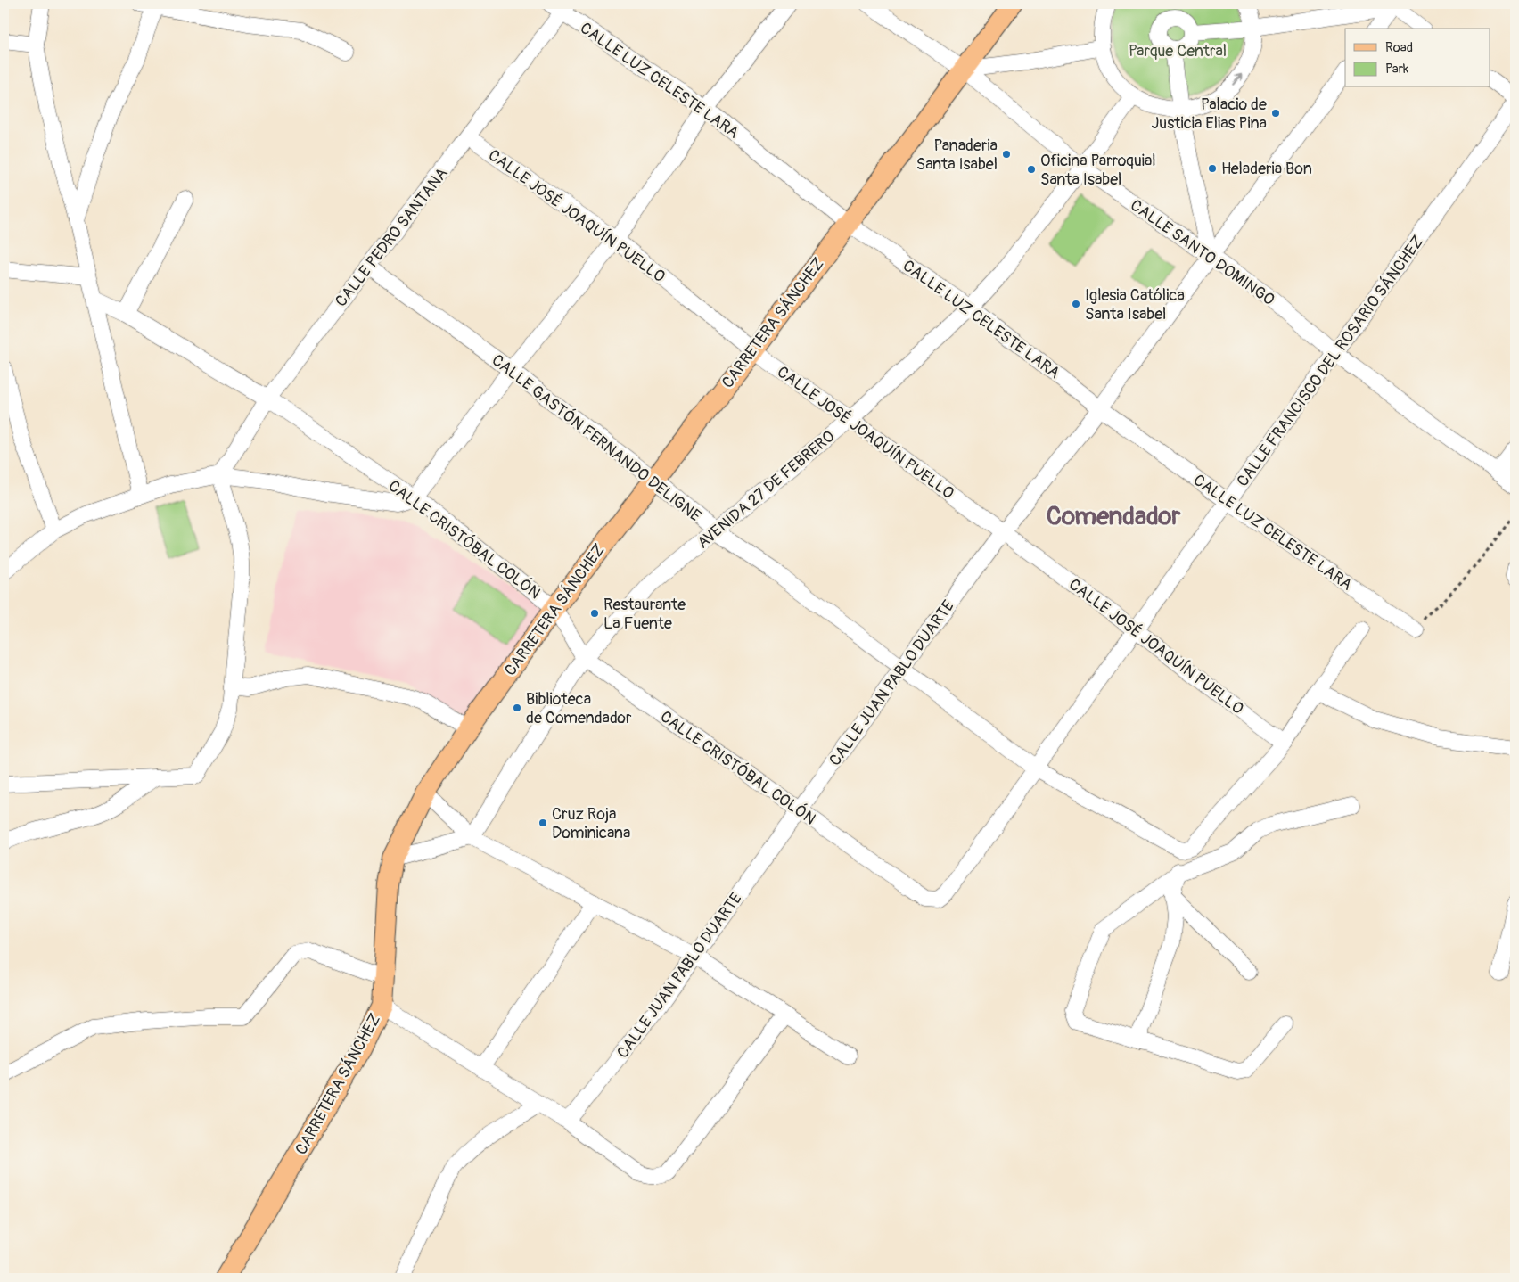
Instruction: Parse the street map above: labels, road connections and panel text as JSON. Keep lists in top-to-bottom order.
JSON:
{
  "streets": {
    "main road": ["CARRETERA SÁNCHEZ"],
    "street": [
      "CALLE LUZ CELESTE LARA",
      "CALLE JOSÉ JOAQUÍN PUELLO",
      "CALLE PEDRO SANTANA",
      "CALLE SANTO DOMINGO",
      "CALLE FRANCISCO DEL ROSARIO SÁNCHEZ",
      "CALLE GASTÓN FERNANDO DELIGNE",
      "AVENIDA 27 DE FEBRERO",
      "CALLE CRISTÓBAL COLÓN",
      "CALLE JUAN PABLO DUARTE"
    ]
  },
  "crossings": [
    ["CALLE LUZ CELESTE LARA", "CALLE PEDRO SANTANA"],
    ["CALLE LUZ CELESTE LARA", "CARRETERA SÁNCHEZ"],
    ["CALLE LUZ CELESTE LARA", "CALLE FRANCISCO DEL ROSARIO SÁNCHEZ"],
    ["CALLE LUZ CELESTE LARA", "AVENIDA 27 DE FEBRERO"],
    ["CALLE LUZ CELESTE LARA", "CALLE JUAN PABLO DUARTE"],
    ["CALLE JOSÉ JOAQUÍN PUELLO", "CALLE PEDRO SANTANA"],
    ["CALLE JOSÉ JOAQUÍN PUELLO", "CARRETERA SÁNCHEZ"],
    ["CALLE JOSÉ JOAQUÍN PUELLO", "CALLE FRANCISCO DEL ROSARIO SÁNCHEZ"],
    ["CALLE JOSÉ JOAQUÍN PUELLO", "AVENIDA 27 DE FEBRERO"],
    ["CALLE JOSÉ JOAQUÍN PUELLO", "CALLE JUAN PABLO DUARTE"],
    ["CALLE PEDRO SANTANA", "CALLE GASTÓN FERNANDO DELIGNE"],
    ["CALLE PEDRO SANTANA", "CALLE CRISTÓBAL COLÓN"],
    ["CALLE SANTO DOMINGO", "CARRETERA SÁNCHEZ"],
    ["CALLE SANTO DOMINGO", "CALLE FRANCISCO DEL ROSARIO SÁNCHEZ"],
    ["CALLE SANTO DOMINGO", "AVENIDA 27 DE FEBRERO"],
    ["CALLE SANTO DOMINGO", "CALLE JUAN PABLO DUARTE"],
    ["CARRETERA SÁNCHEZ", "CALLE GASTÓN FERNANDO DELIGNE"],
    ["CARRETERA SÁNCHEZ", "CALLE CRISTÓBAL COLÓN"],
    ["CALLE FRANCISCO DEL ROSARIO SÁNCHEZ", "CALLE GASTÓN FERNANDO DELIGNE"],
    ["CALLE FRANCISCO DEL ROSARIO SÁNCHEZ", "CALLE CRISTÓBAL COLÓN"],
    ["CALLE GASTÓN FERNANDO DELIGNE", "AVENIDA 27 DE FEBRERO"],
    ["CALLE GASTÓN FERNANDO DELIGNE", "CALLE JUAN PABLO DUARTE"],
    ["AVENIDA 27 DE FEBRERO", "CALLE CRISTÓBAL COLÓN"],
    ["CALLE CRISTÓBAL COLÓN", "CALLE JUAN PABLO DUARTE"]
  ],
  "districts": ["Comendador"],
  "parks": ["Parque Central"],
  "places": [
    "Palacio de Justicia Elias Pina",
    "Panaderia Santa Isabel",
    "Heladeria Bon",
    "Oficina Parroquial Santa Isabel",
    "Iglesia Católica Santa Isabel",
    "Restaurante La Fuente",
    "Biblioteca de Comendador",
    "Cruz Roja Dominicana"
  ],
  "legend": ["Road", "Park"]
}
